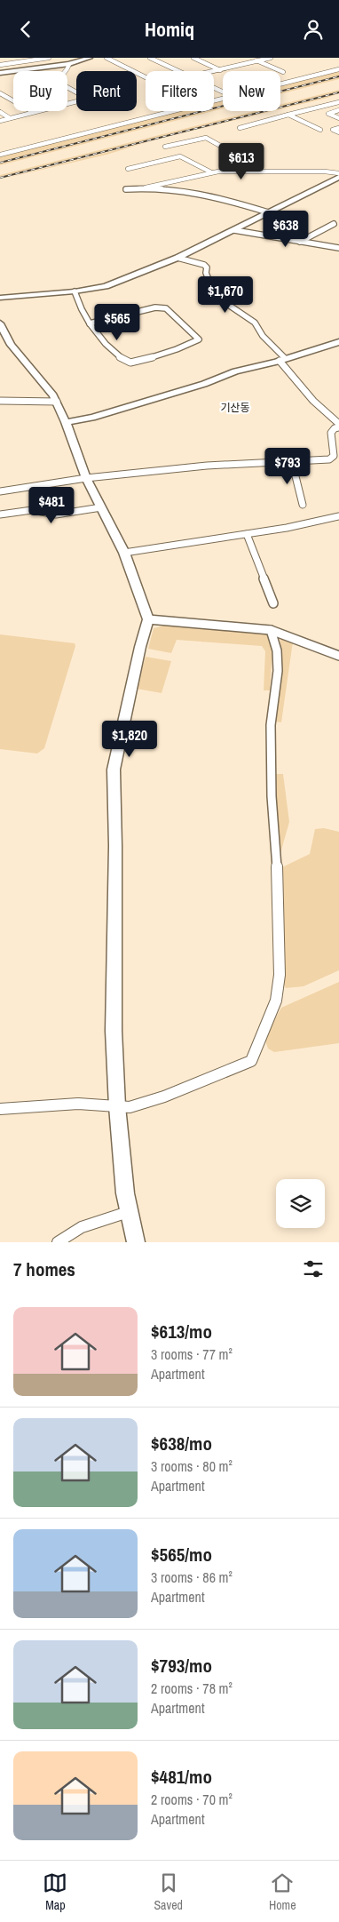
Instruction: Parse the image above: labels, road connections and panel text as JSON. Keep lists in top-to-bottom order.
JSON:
{
  "districts": ["기산동"],
  "page": {
    "header": "Homiq",
    "chip": [
      "Buy",
      "Rent",
      "Filters",
      "New"
    ],
    "price": [
      "$613",
      "$638",
      "$1,670",
      "$565",
      "$793",
      "$481",
      "$1,820"
    ],
    "heading": "7 homes",
    "list": [
      {
        "name": "$613/mo",
        "note": "3 rooms · 77 m² · Apartment"
      },
      {
        "name": "$638/mo",
        "note": "3 rooms · 80 m² · Apartment"
      },
      {
        "name": "$565/mo",
        "note": "3 rooms · 86 m² · Apartment"
      },
      {
        "name": "$793/mo",
        "note": "2 rooms · 78 m² · Apartment"
      },
      {
        "name": "$481/mo",
        "note": "2 rooms · 70 m² · Apartment"
      }
    ],
    "tabs": ["Map", "Saved", "Home"]
  }
}
